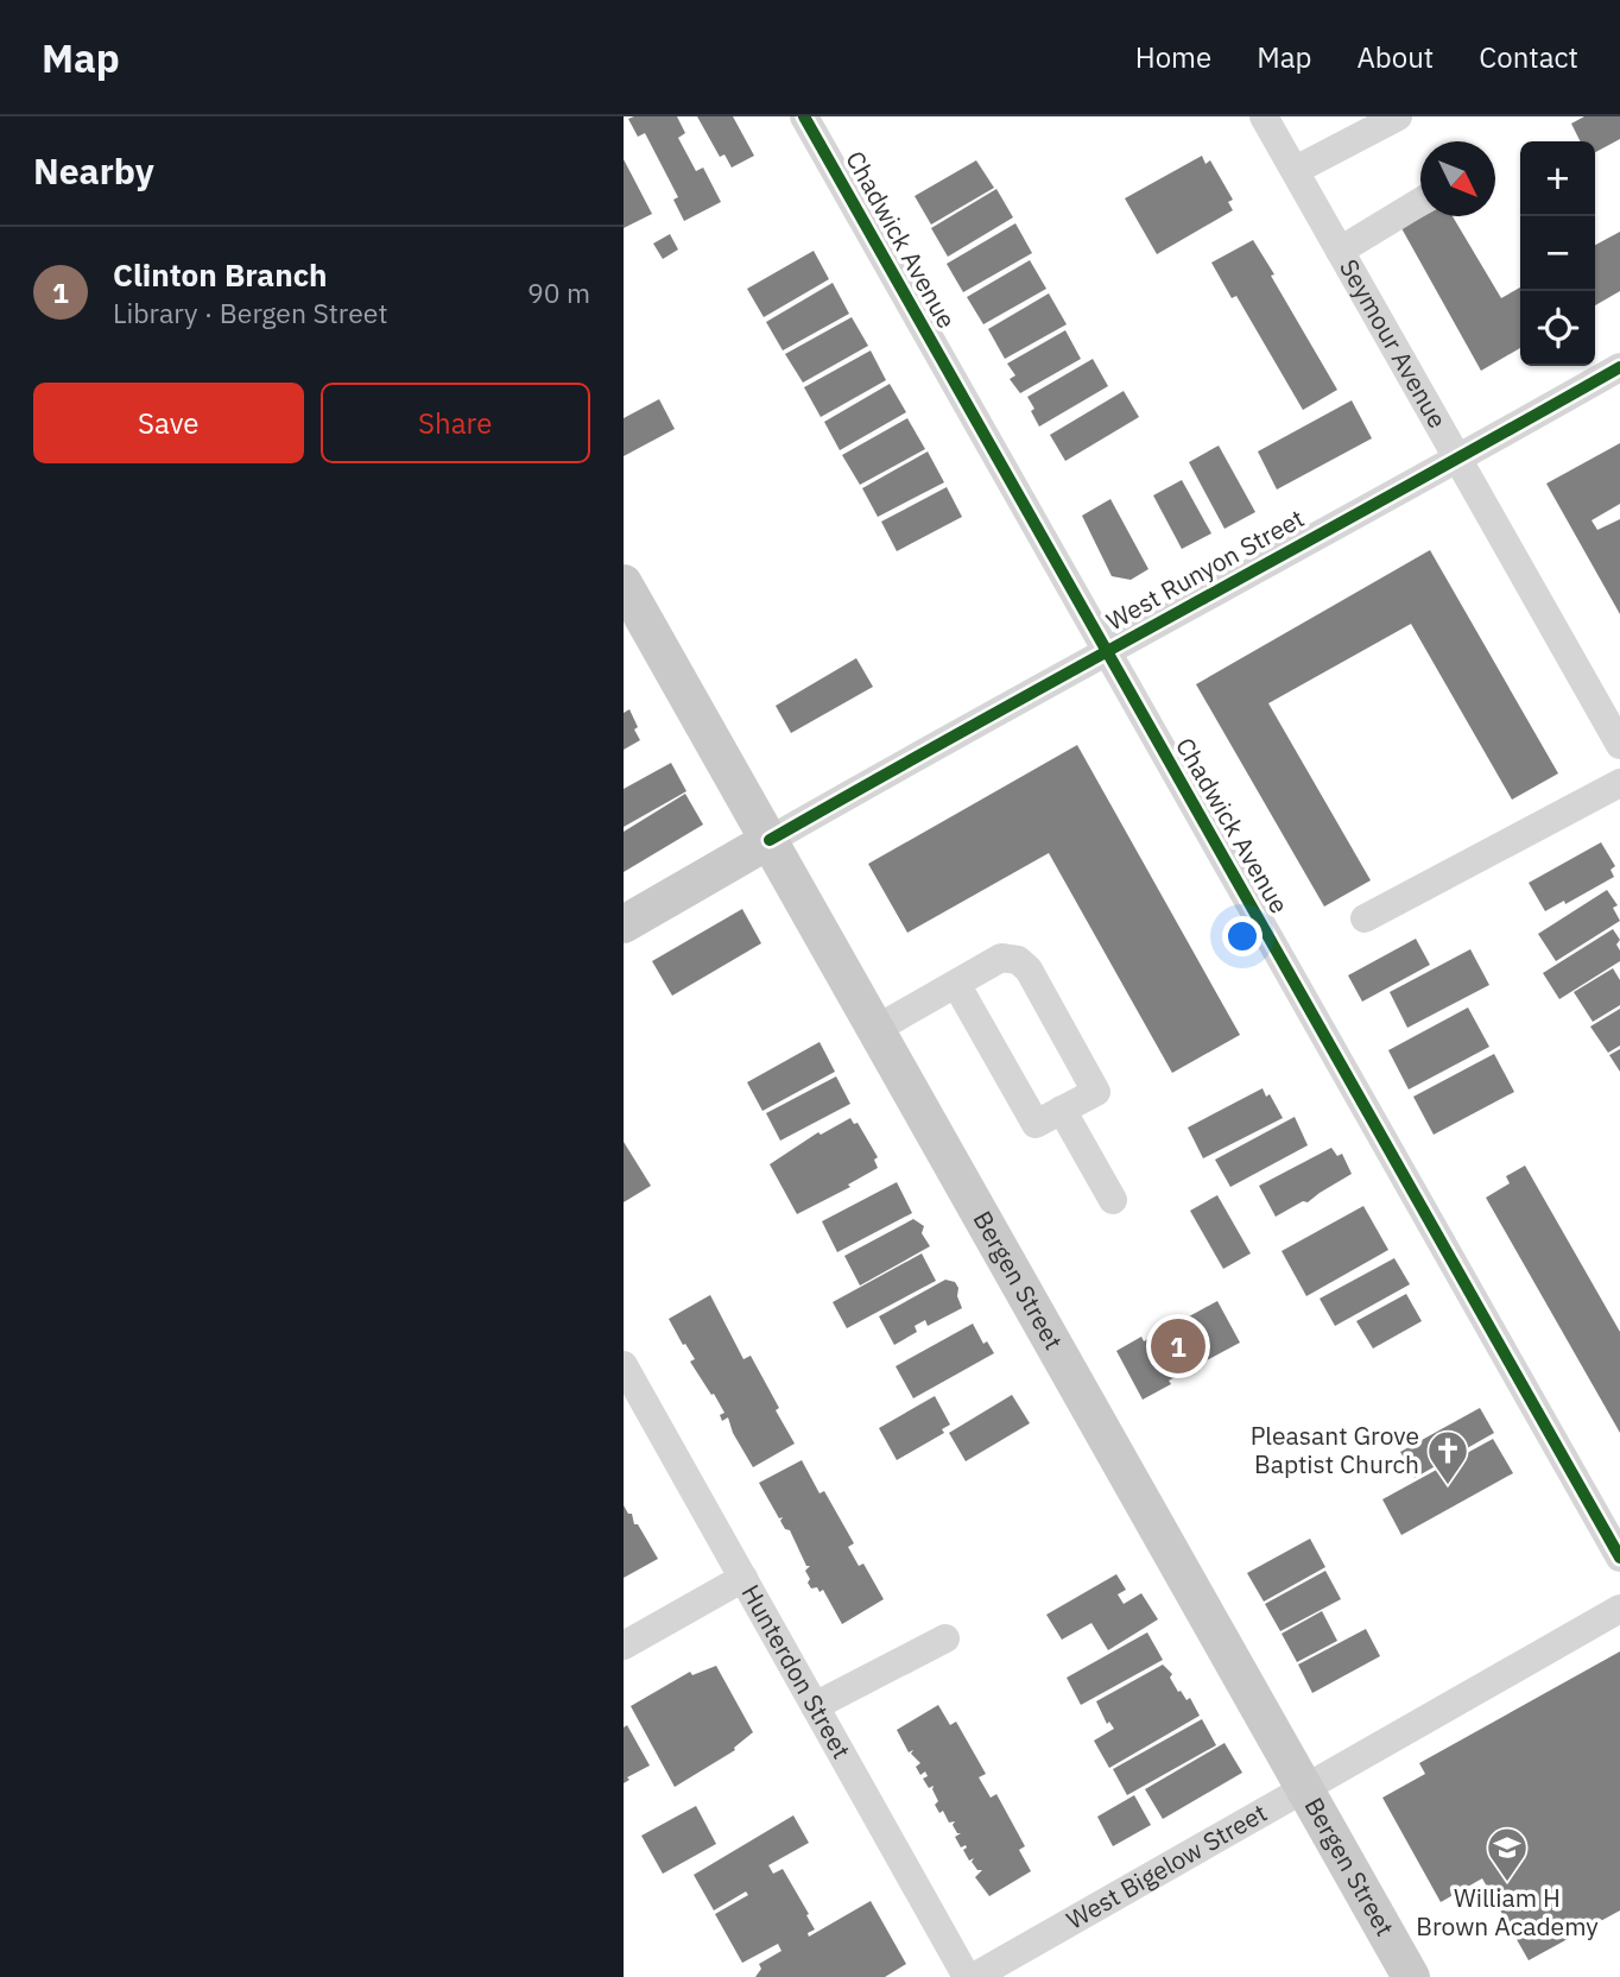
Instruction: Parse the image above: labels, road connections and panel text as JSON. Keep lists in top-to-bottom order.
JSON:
{
  "streets": {
    "main road": ["West Runyon Street", "Bergen Street"],
    "street": [
      "Chadwick Avenue",
      "Seymour Avenue",
      "Hunterdon Street",
      "West Bigelow Street"
    ]
  },
  "crossings": [
    ["Chadwick Avenue", "West Runyon Street"],
    ["Seymour Avenue", "West Runyon Street"],
    ["West Runyon Street", "Bergen Street"],
    ["Bergen Street", "West Bigelow Street"]
  ],
  "places": {
    "church": ["Pleasant Grove Baptist Church"],
    "school or university": ["William H Brown Academy"]
  },
  "north": "bottom right",
  "page": {
    "header": "Map",
    "nav": [
      "Home",
      "Map",
      "About",
      "Contact"
    ],
    "heading": "Nearby",
    "map_buttons": ["+", "−"],
    "list": [
      {
        "mark": "1",
        "name": "Clinton Branch",
        "note": "Library · Bergen Street",
        "value": "90 m"
      }
    ],
    "buttons": ["Save", "Share"],
    "pins": "1"
  }
}
